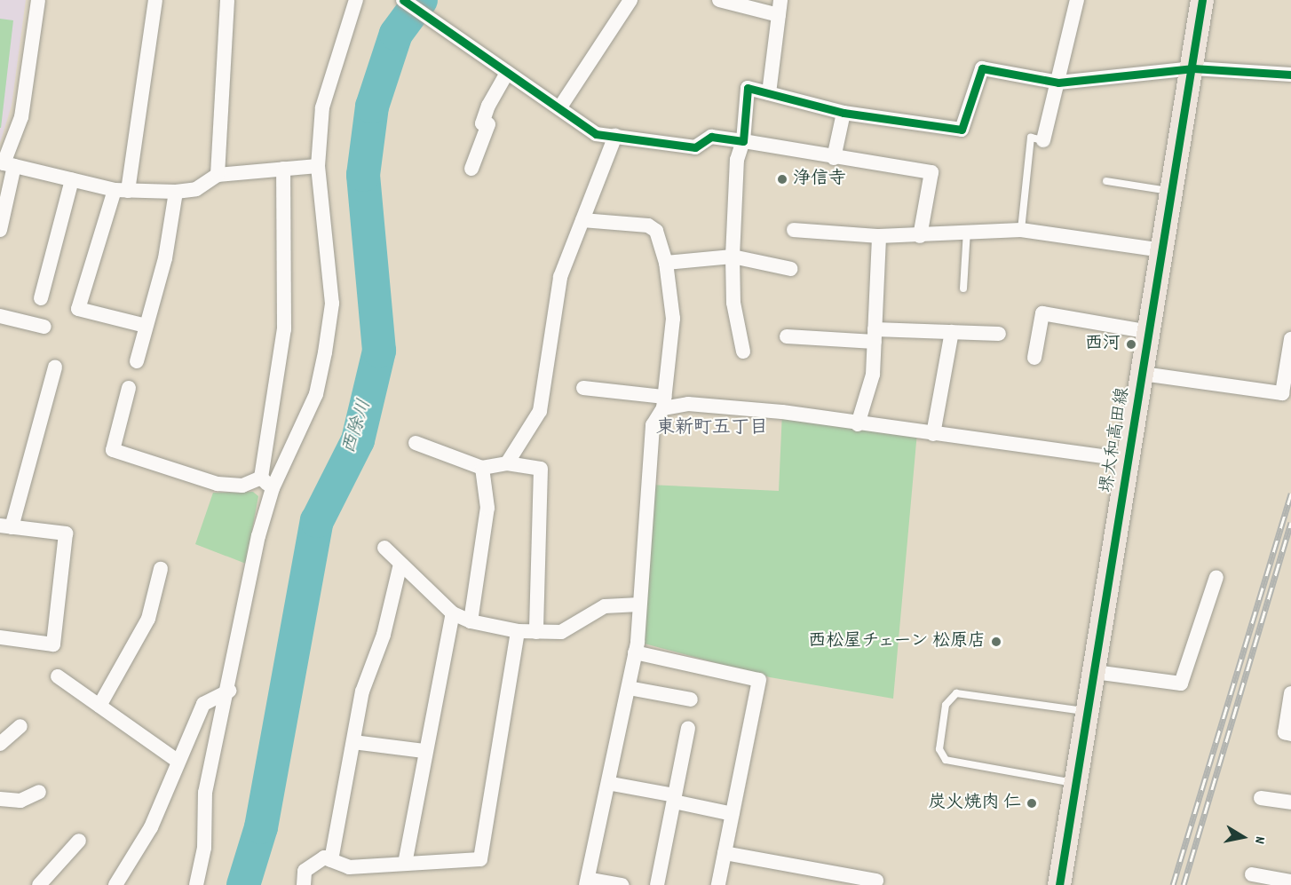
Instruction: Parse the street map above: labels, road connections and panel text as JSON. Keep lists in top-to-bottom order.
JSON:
{
  "streets": {
    "main road": ["堺大和高田線"]
  },
  "districts": ["東新町五丁目"],
  "water": ["西除川"],
  "places": [
    "浄信寺",
    "西河",
    "西松屋チェーン 松原店",
    "炭火焼肉 仁"
  ],
  "north": "right"
}
